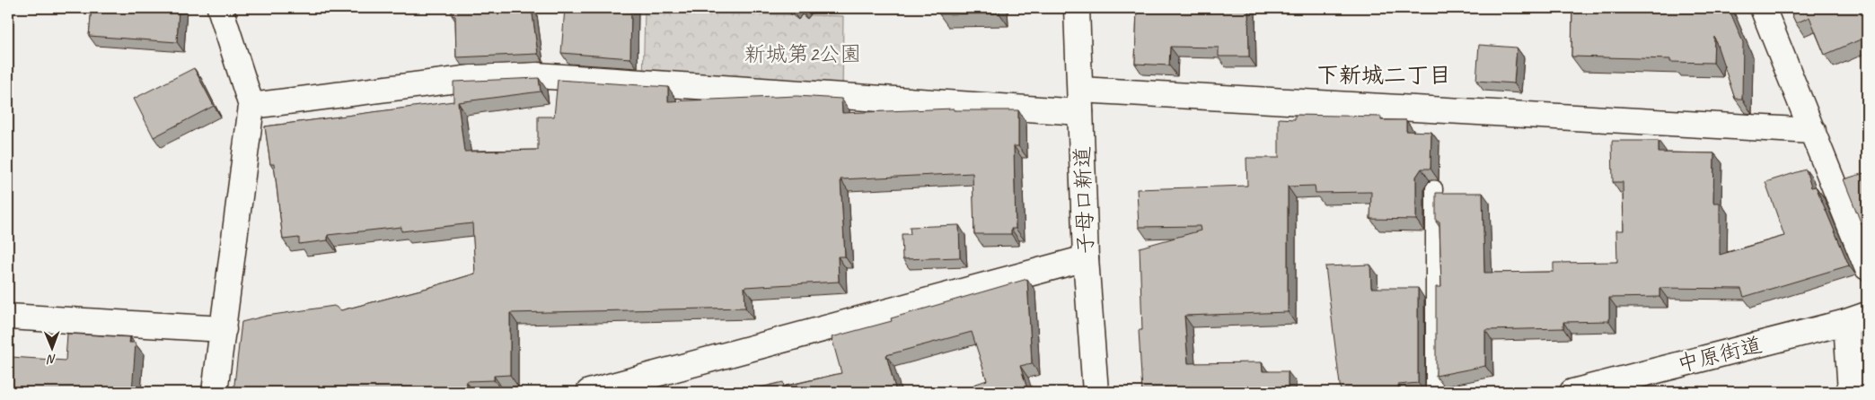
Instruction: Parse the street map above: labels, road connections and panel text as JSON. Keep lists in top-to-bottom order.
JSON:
{
  "streets": {
    "street": ["子母口新道", "中原街道"]
  },
  "districts": ["下新城二丁目"],
  "parks": ["新城第2公園"],
  "north": "bottom"
}
